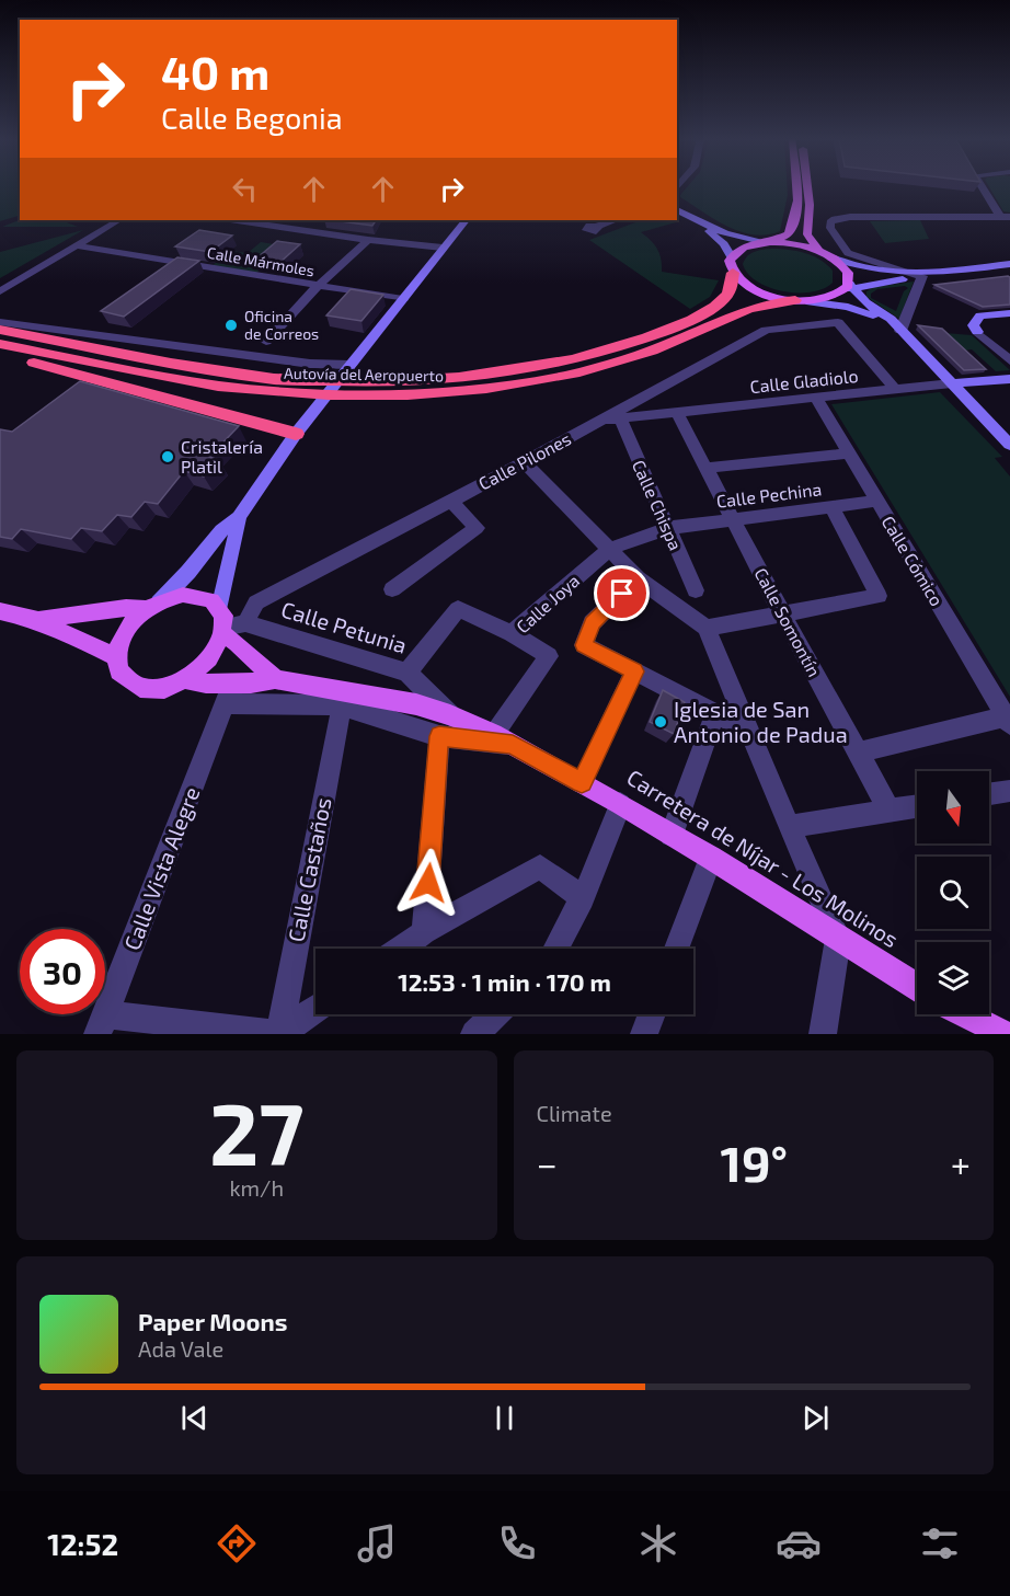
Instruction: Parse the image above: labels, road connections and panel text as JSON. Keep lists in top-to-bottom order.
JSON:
{
  "streets": {
    "highway": ["Autovía del Aeropuerto"],
    "main road": ["Calle Gladiolo", "Carretera de Níjar - Los Molinos"],
    "street": [
      "Calle Mármoles",
      "Calle Pilones",
      "Calle Pechina",
      "Calle Chispa",
      "Calle Cómico",
      "Calle Joya",
      "Calle Somontín",
      "Calle Petunia",
      "Calle Vista Alegre",
      "Calle Castaños"
    ]
  },
  "crossings": [
    ["Calle Gladiolo", "Calle Pilones"],
    ["Calle Gladiolo", "Calle Chispa"],
    ["Calle Gladiolo", "Calle Cómico"],
    ["Calle Gladiolo", "Calle Somontín"],
    ["Calle Pilones", "Calle Petunia"],
    ["Calle Pechina", "Calle Chispa"],
    ["Calle Pechina", "Calle Cómico"],
    ["Calle Pechina", "Calle Joya"],
    ["Calle Pechina", "Calle Somontín"],
    ["Calle Chispa", "Calle Joya"],
    ["Calle Joya", "Carretera de Níjar - Los Molinos"],
    ["Calle Petunia", "Carretera de Níjar - Los Molinos"],
    ["Carretera de Níjar - Los Molinos", "Calle Vista Alegre"],
    ["Carretera de Níjar - Los Molinos", "Calle Castaños"]
  ],
  "places": ["Oficina de Correos", "Cristalería Platil", "Iglesia de San Antonio de Padua"],
  "north": "bottom",
  "page": {
    "turn": ["40 m", "Calle Begonia"],
    "limit": "30",
    "trip": "12:53 · 1 min · 170 m",
    "tile": [
      ["27", "km/h"],
      "Climate"
    ],
    "heat": ["−", "19°", "+"],
    "song": ["Paper Moons", "Ada Vale"],
    "tabs": "12:52"
  }
}
